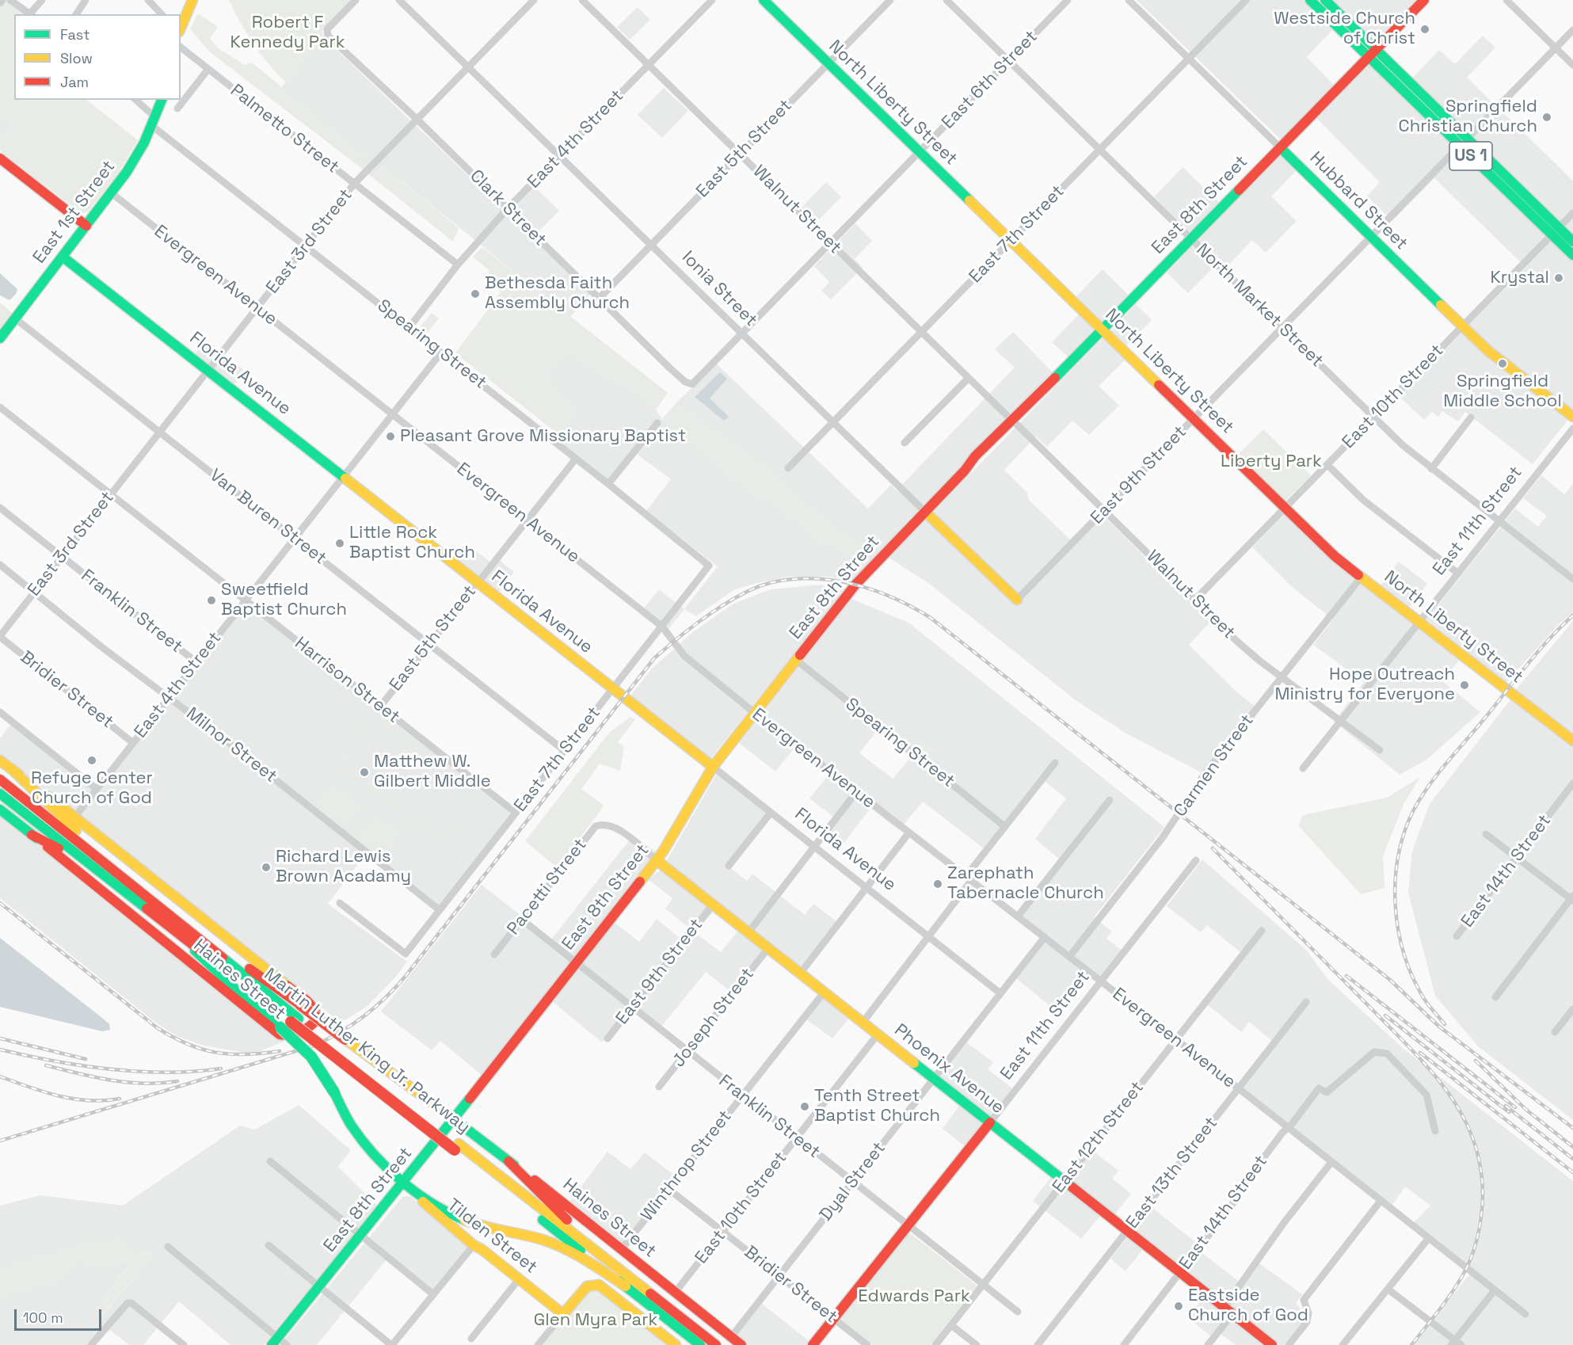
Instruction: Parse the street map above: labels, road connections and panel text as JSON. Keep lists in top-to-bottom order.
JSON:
{
  "streets": {
    "main road": [
      "North Liberty Street",
      "US 1",
      "Hubbard Street",
      "East 8th Street",
      "East 1st Street",
      "Ionia Street",
      "Florida Avenue",
      "East 11th Street",
      "Haines Street",
      "Martin Luther King Jr. Parkway",
      "Phoenix Avenue",
      "Tilden Street"
    ],
    "street": [
      "East 6th Street",
      "Palmetto Street",
      "East 4th Street",
      "East 5th Street",
      "Clark Street",
      "Walnut Street",
      "East 7th Street",
      "East 3rd Street",
      "Evergreen Avenue",
      "North Market Street",
      "Spearing Street",
      "East 10th Street",
      "East 9th Street",
      "Van Buren Street",
      "Franklin Street",
      "Harrison Street",
      "Bridier Street",
      "Milnor Street",
      "Carmen Street",
      "East 14th Street",
      "Pacetti Street",
      "Joseph Street",
      "East 12th Street",
      "Winthrop Street",
      "East 13th Street",
      "Dyal Street"
    ]
  },
  "crossings": [
    ["East 6th Street", "North Liberty Street"],
    ["East 6th Street", "Clark Street"],
    ["East 6th Street", "Walnut Street"],
    ["East 6th Street", "Ionia Street"],
    ["East 6th Street", "North Market Street"],
    ["North Liberty Street", "East 5th Street"],
    ["North Liberty Street", "East 8th Street"],
    ["North Liberty Street", "East 7th Street"],
    ["North Liberty Street", "East 10th Street"],
    ["North Liberty Street", "East 9th Street"],
    ["North Liberty Street", "East 11th Street"],
    ["North Liberty Street", "Carmen Street"],
    ["Palmetto Street", "East 4th Street"],
    ["Palmetto Street", "East 3rd Street"],
    ["East 4th Street", "Clark Street"],
    ["East 4th Street", "Walnut Street"],
    ["East 4th Street", "Evergreen Avenue"],
    ["East 4th Street", "Ionia Street"],
    ["East 4th Street", "Spearing Street"],
    ["East 4th Street", "Florida Avenue"],
    ["East 4th Street", "Van Buren Street"],
    ["East 4th Street", "Franklin Street"],
    ["East 4th Street", "Harrison Street"],
    ["East 4th Street", "Bridier Street"],
    ["East 4th Street", "Milnor Street"],
    ["East 4th Street", "Haines Street"],
    ["East 5th Street", "Clark Street"],
    ["East 5th Street", "Walnut Street"],
    ["East 5th Street", "Evergreen Avenue"],
    ["East 5th Street", "Ionia Street"],
    ["East 5th Street", "Spearing Street"],
    ["East 5th Street", "Florida Avenue"],
    ["East 5th Street", "Van Buren Street"],
    ["East 5th Street", "Harrison Street"],
    ["US 1", "East 8th Street"],
    ["US 1", "East 10th Street"],
    ["US 1", "East 9th Street"],
    ["Hubbard Street", "East 8th Street"],
    ["Hubbard Street", "East 7th Street"],
    ["Hubbard Street", "East 10th Street"],
    ["Hubbard Street", "East 9th Street"],
    ["East 8th Street", "Walnut Street"],
    ["East 8th Street", "Evergreen Avenue"],
    ["East 8th Street", "Ionia Street"],
    ["East 8th Street", "North Market Street"],
    ["East 8th Street", "Spearing Street"],
    ["East 8th Street", "Florida Avenue"],
    ["East 8th Street", "Franklin Street"],
    ["East 8th Street", "Haines Street"],
    ["East 8th Street", "Phoenix Avenue"],
    ["East 8th Street", "Tilden Street"],
    ["Clark Street", "East 3rd Street"],
    ["Walnut Street", "East 7th Street"],
    ["Walnut Street", "East 10th Street"],
    ["Walnut Street", "East 9th Street"],
    ["Walnut Street", "East 11th Street"],
    ["Walnut Street", "Carmen Street"],
    ["East 1st Street", "Evergreen Avenue"],
    ["East 1st Street", "Spearing Street"],
    ["East 1st Street", "Florida Avenue"],
    ["East 1st Street", "Van Buren Street"],
    ["East 7th Street", "Evergreen Avenue"],
    ["East 7th Street", "Ionia Street"],
    ["East 7th Street", "North Market Street"],
    ["East 7th Street", "Spearing Street"],
    ["East 7th Street", "Florida Avenue"],
    ["East 7th Street", "Van Buren Street"],
    ["East 7th Street", "Harrison Street"],
    ["East 7th Street", "Milnor Street"],
    ["East 3rd Street", "Evergreen Avenue"],
    ["East 3rd Street", "Ionia Street"],
    ["East 3rd Street", "Spearing Street"],
    ["East 3rd Street", "Florida Avenue"],
    ["East 3rd Street", "Van Buren Street"],
    ["East 3rd Street", "Franklin Street"],
    ["East 3rd Street", "Harrison Street"],
    ["East 3rd Street", "Bridier Street"],
    ["East 3rd Street", "Milnor Street"],
    ["Evergreen Avenue", "East 11th Street"],
    ["Evergreen Avenue", "Carmen Street"],
    ["Evergreen Avenue", "East 14th Street"],
    ["Evergreen Avenue", "East 12th Street"],
    ["Evergreen Avenue", "East 13th Street"],
    ["Evergreen Avenue", "Dyal Street"],
    ["Ionia Street", "East 9th Street"],
    ["North Market Street", "East 10th Street"],
    ["North Market Street", "East 9th Street"],
    ["North Market Street", "East 11th Street"],
    ["Florida Avenue", "Dyal Street"],
    ["East 10th Street", "Franklin Street"],
    ["East 10th Street", "Bridier Street"],
    ["East 10th Street", "Haines Street"],
    ["East 10th Street", "Phoenix Avenue"],
    ["East 9th Street", "Franklin Street"],
    ["East 9th Street", "Phoenix Avenue"],
    ["East 11th Street", "Franklin Street"],
    ["East 11th Street", "Bridier Street"],
    ["East 11th Street", "Phoenix Avenue"],
    ["Franklin Street", "Pacetti Street"],
    ["Franklin Street", "Joseph Street"],
    ["Franklin Street", "East 12th Street"],
    ["Franklin Street", "Winthrop Street"],
    ["Franklin Street", "Dyal Street"],
    ["Bridier Street", "Winthrop Street"],
    ["Bridier Street", "Dyal Street"],
    ["East 14th Street", "Phoenix Avenue"],
    ["Pacetti Street", "Phoenix Avenue"],
    ["Haines Street", "Martin Luther King Jr. Parkway"],
    ["Haines Street", "Winthrop Street"],
    ["Haines Street", "Dyal Street"],
    ["Joseph Street", "Phoenix Avenue"],
    ["Phoenix Avenue", "East 12th Street"],
    ["Phoenix Avenue", "Winthrop Street"],
    ["Phoenix Avenue", "East 13th Street"],
    ["Phoenix Avenue", "Dyal Street"]
  ],
  "parks": [
    "Robert F Kennedy Park",
    "Liberty Park",
    "Edwards Park",
    "Glen Myra Park"
  ],
  "places": [
    "Westside Church of Christ",
    "Springfield Christian Church",
    "Krystal",
    "Bethesda Faith Assembly Church",
    "Springfield Middle School",
    "Pleasant Grove Missionary Baptist",
    "Little Rock Baptist Church",
    "Sweetfield Baptist Church",
    "Hope Outreach Ministry for Everyone",
    "Refuge Center Church of God",
    "Matthew W. Gilbert Middle",
    "Richard Lewis Brown Acadamy",
    "Zarephath Tabernacle Church",
    "Tenth Street Baptist Church",
    "Eastside Church of God"
  ],
  "legend": ["Fast", "Slow", "Jam"],
  "scale_bar": "100 m"
}
